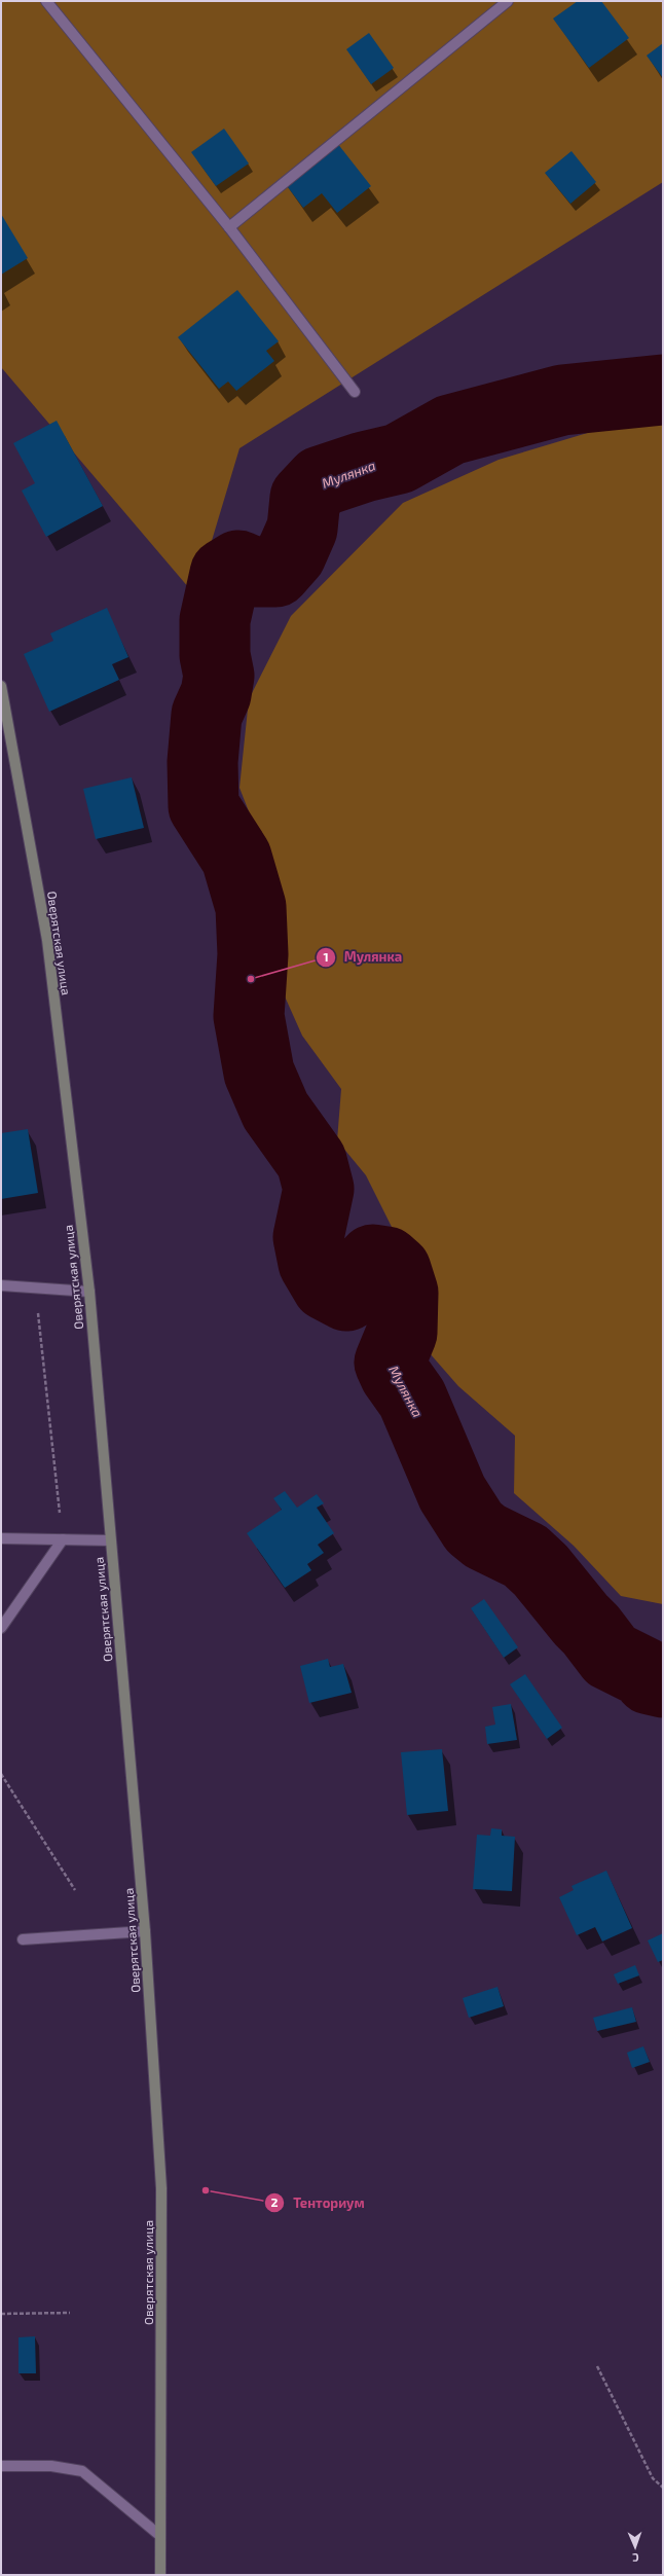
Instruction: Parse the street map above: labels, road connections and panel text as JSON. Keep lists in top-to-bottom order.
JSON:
{
  "streets": {
    "main road": ["Оверятская улица"]
  },
  "water": ["Мулянка"],
  "places": ["Мулянка", "Тенториум"],
  "north": "bottom"
}
